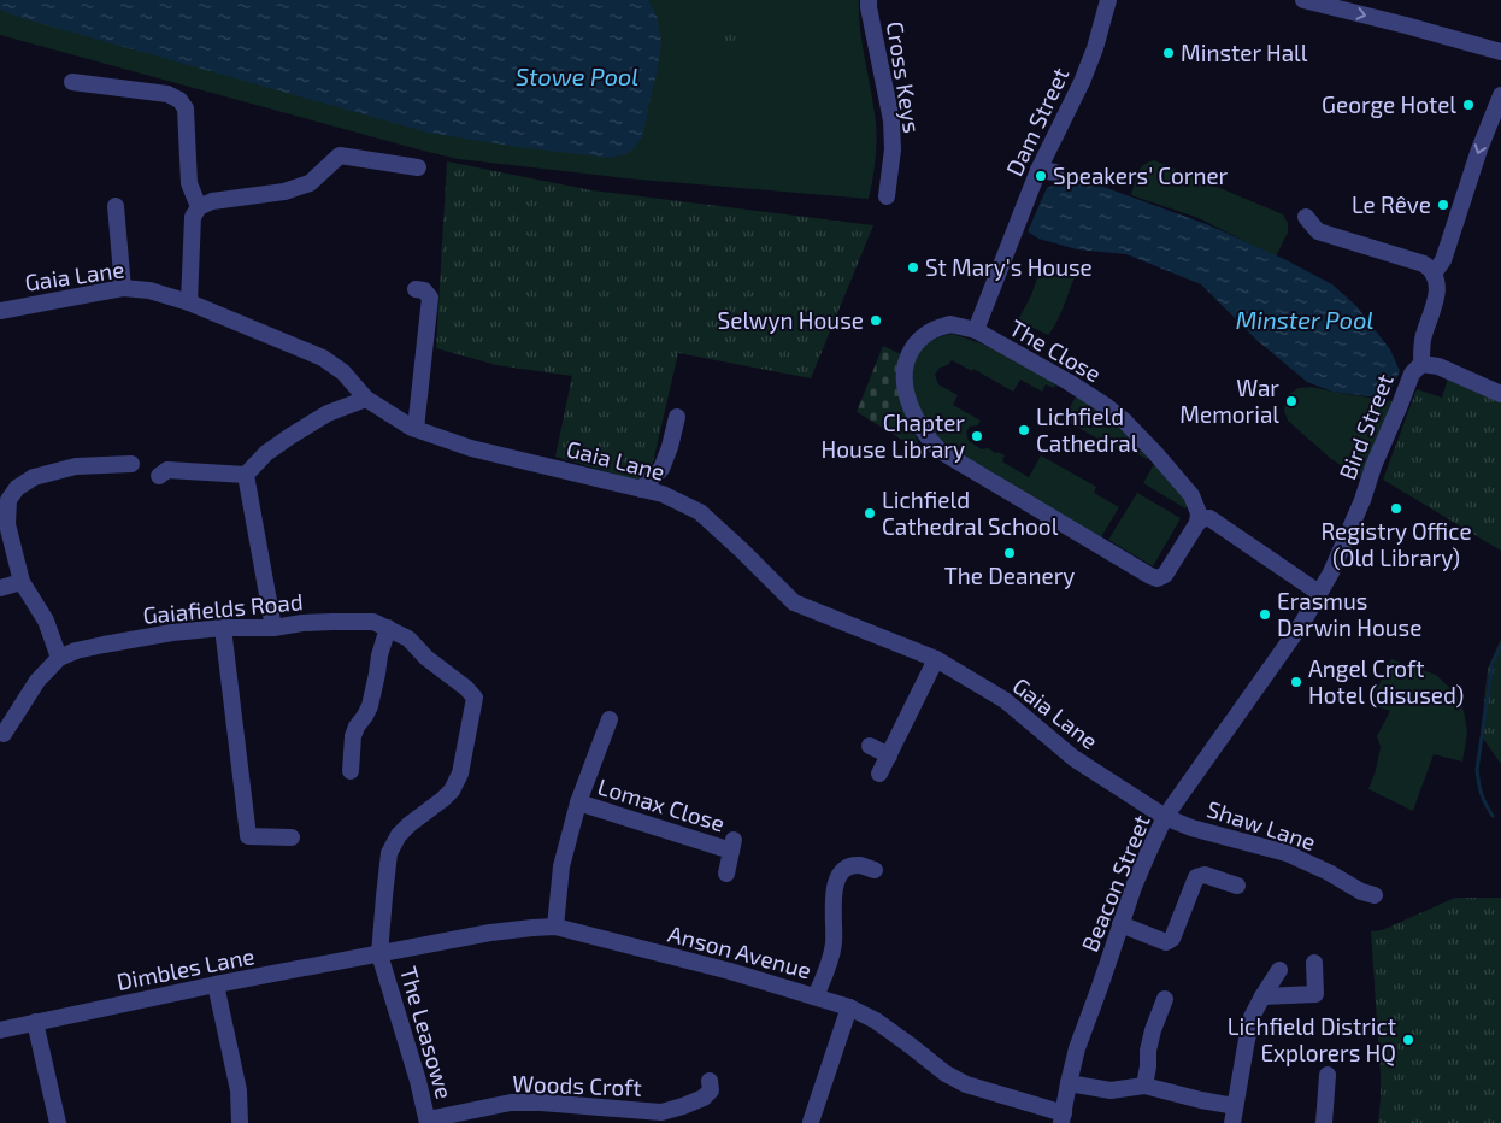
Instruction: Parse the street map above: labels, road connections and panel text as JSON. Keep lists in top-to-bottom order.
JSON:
{
  "streets": {
    "street": [
      "Cross Keys",
      "Dam Street",
      "Gaia Lane",
      "The Close",
      "Bird Street",
      "Gaiafields Road",
      "Lomax Close",
      "Shaw Lane",
      "Beacon Street",
      "Anson Avenue",
      "Dimbles Lane",
      "The Leasowe",
      "Woods Croft"
    ]
  },
  "crossings": [
    ["Dam Street", "The Close"],
    ["Gaia Lane", "Shaw Lane"],
    ["Gaia Lane", "Beacon Street"],
    ["Bird Street", "Beacon Street"],
    ["Gaiafields Road", "Anson Avenue"],
    ["Gaiafields Road", "Dimbles Lane"],
    ["Gaiafields Road", "The Leasowe"],
    ["Shaw Lane", "Beacon Street"],
    ["Beacon Street", "Anson Avenue"],
    ["Anson Avenue", "Dimbles Lane"],
    ["Anson Avenue", "The Leasowe"],
    ["Dimbles Lane", "The Leasowe"],
    ["The Leasowe", "Woods Croft"]
  ],
  "water": ["Stowe Pool", "Minster Pool"],
  "places": [
    "Minster Hall",
    "George Hotel",
    "Speakers' Corner",
    "Le Rêve",
    "St Mary's House",
    "Selwyn House",
    "War Memorial",
    "Lichfield Cathedral",
    "Chapter House Library",
    "Registry Office (Old Library)",
    "Lichfield Cathedral School",
    "The Deanery",
    "Erasmus Darwin House",
    "Angel Croft Hotel (disused)",
    "Lichfield District Explorers HQ"
  ]
}
